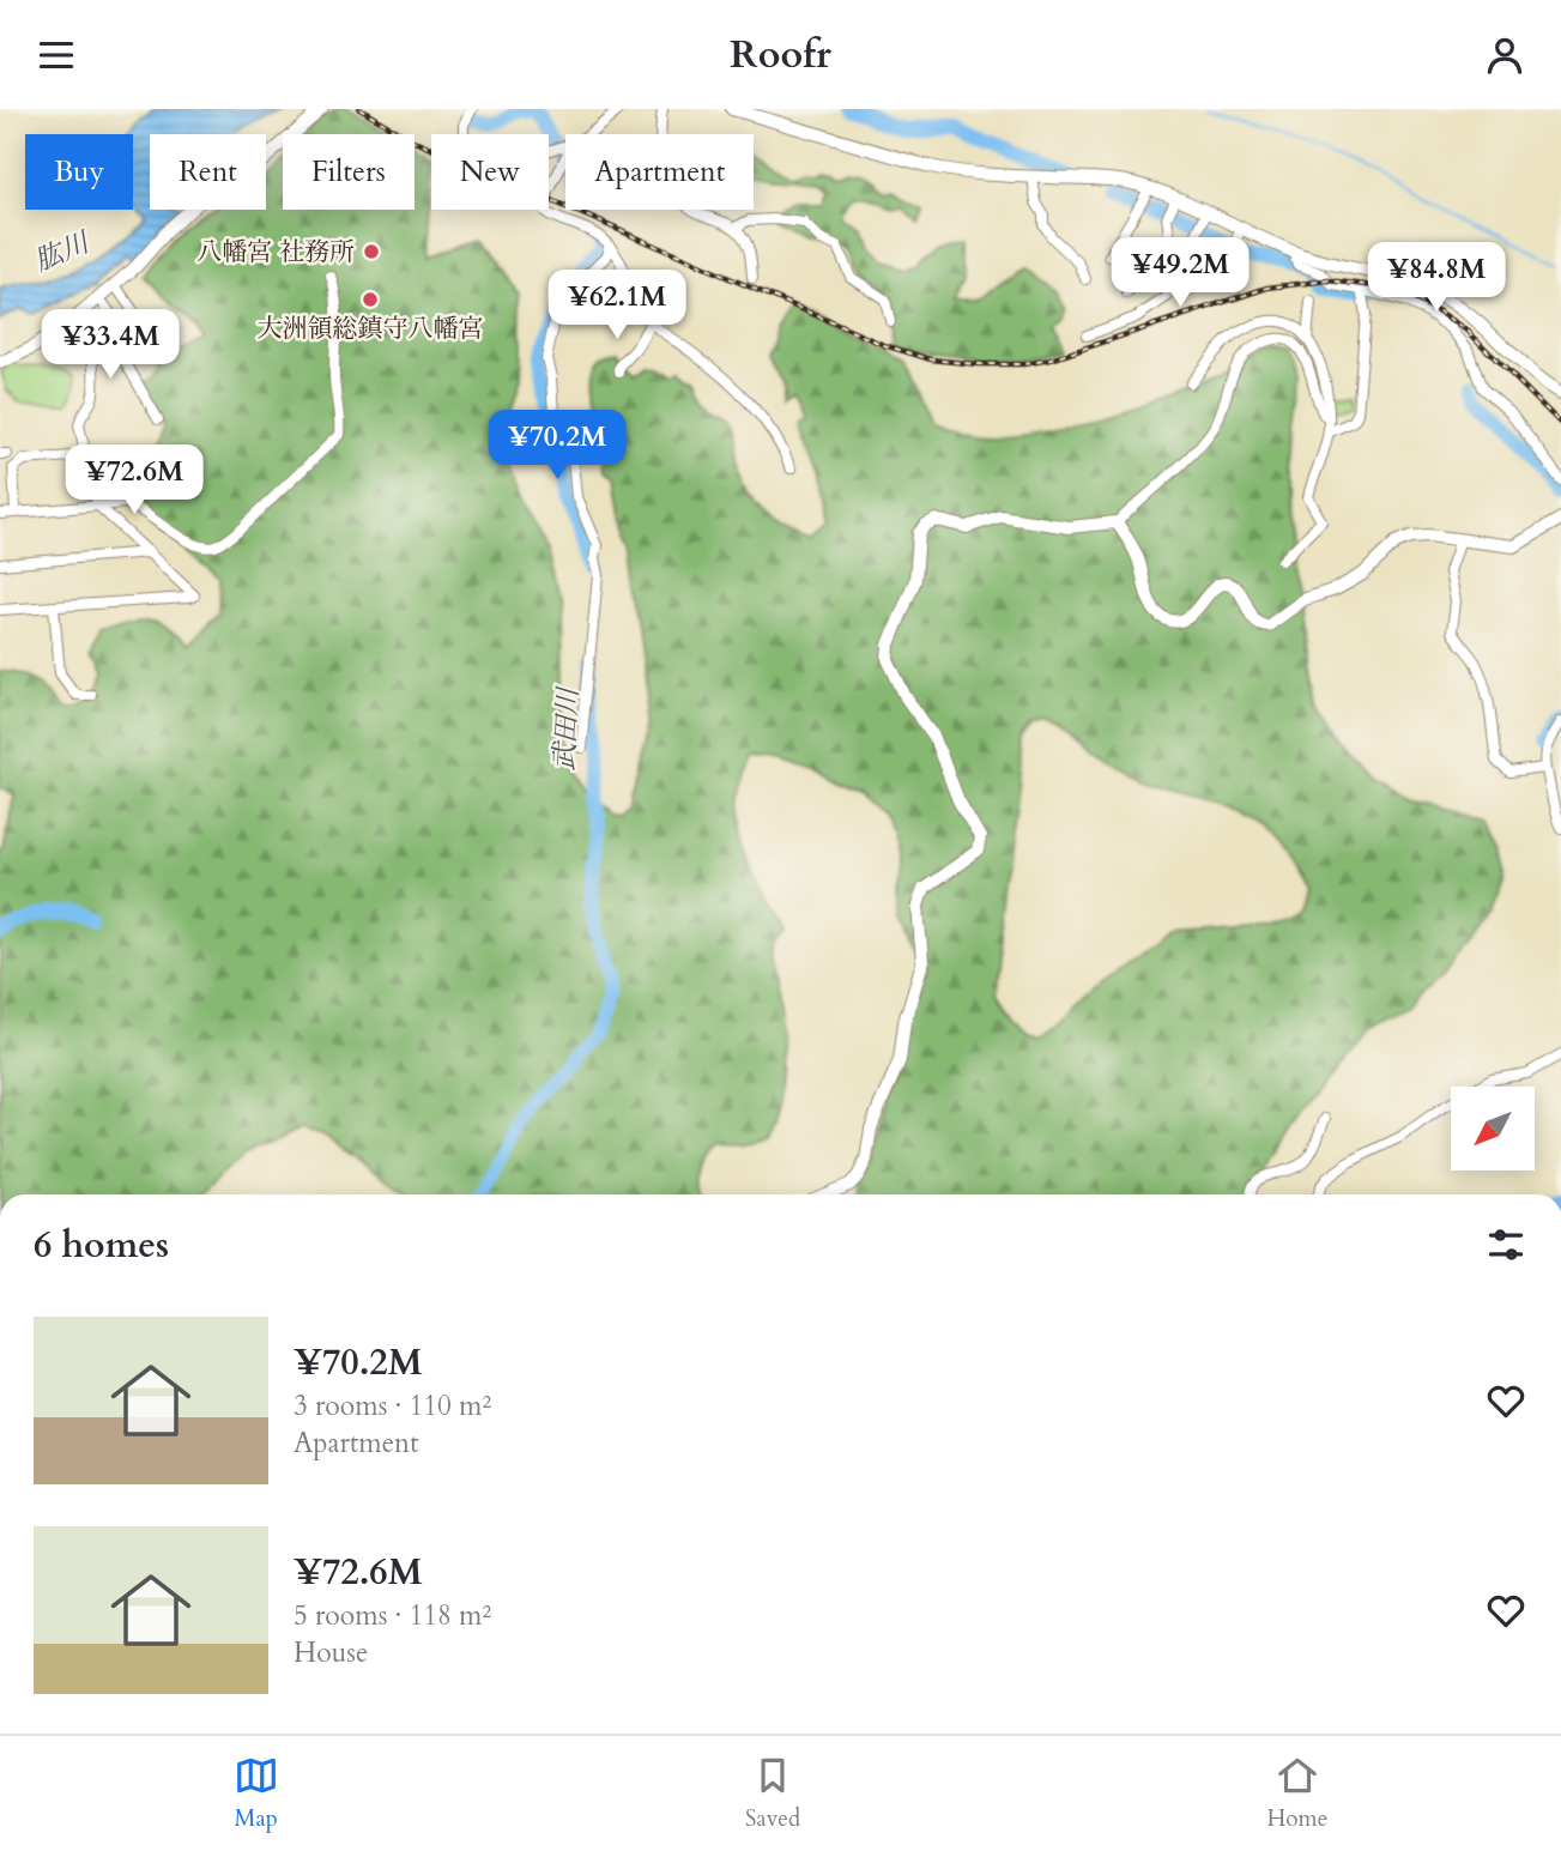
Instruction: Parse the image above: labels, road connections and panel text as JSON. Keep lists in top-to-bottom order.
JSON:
{
  "water": ["肱川", "武田川"],
  "places": ["八幡宮 社務所", "大洲領総鎮守八幡宮"],
  "north": "bottom left",
  "page": {
    "header": "Roofr",
    "chip": [
      "Buy",
      "Rent",
      "Filters",
      "New",
      "Apartment"
    ],
    "price": [
      "¥49.2M",
      "¥84.8M",
      "¥62.1M",
      "¥33.4M",
      "¥70.2M",
      "¥72.6M"
    ],
    "heading": "6 homes",
    "list": [
      {
        "name": "¥70.2M",
        "note": "3 rooms · 110 m² · Apartment"
      },
      {
        "name": "¥72.6M",
        "note": "5 rooms · 118 m² · House"
      }
    ],
    "tabs": ["Map", "Saved", "Home"]
  }
}
